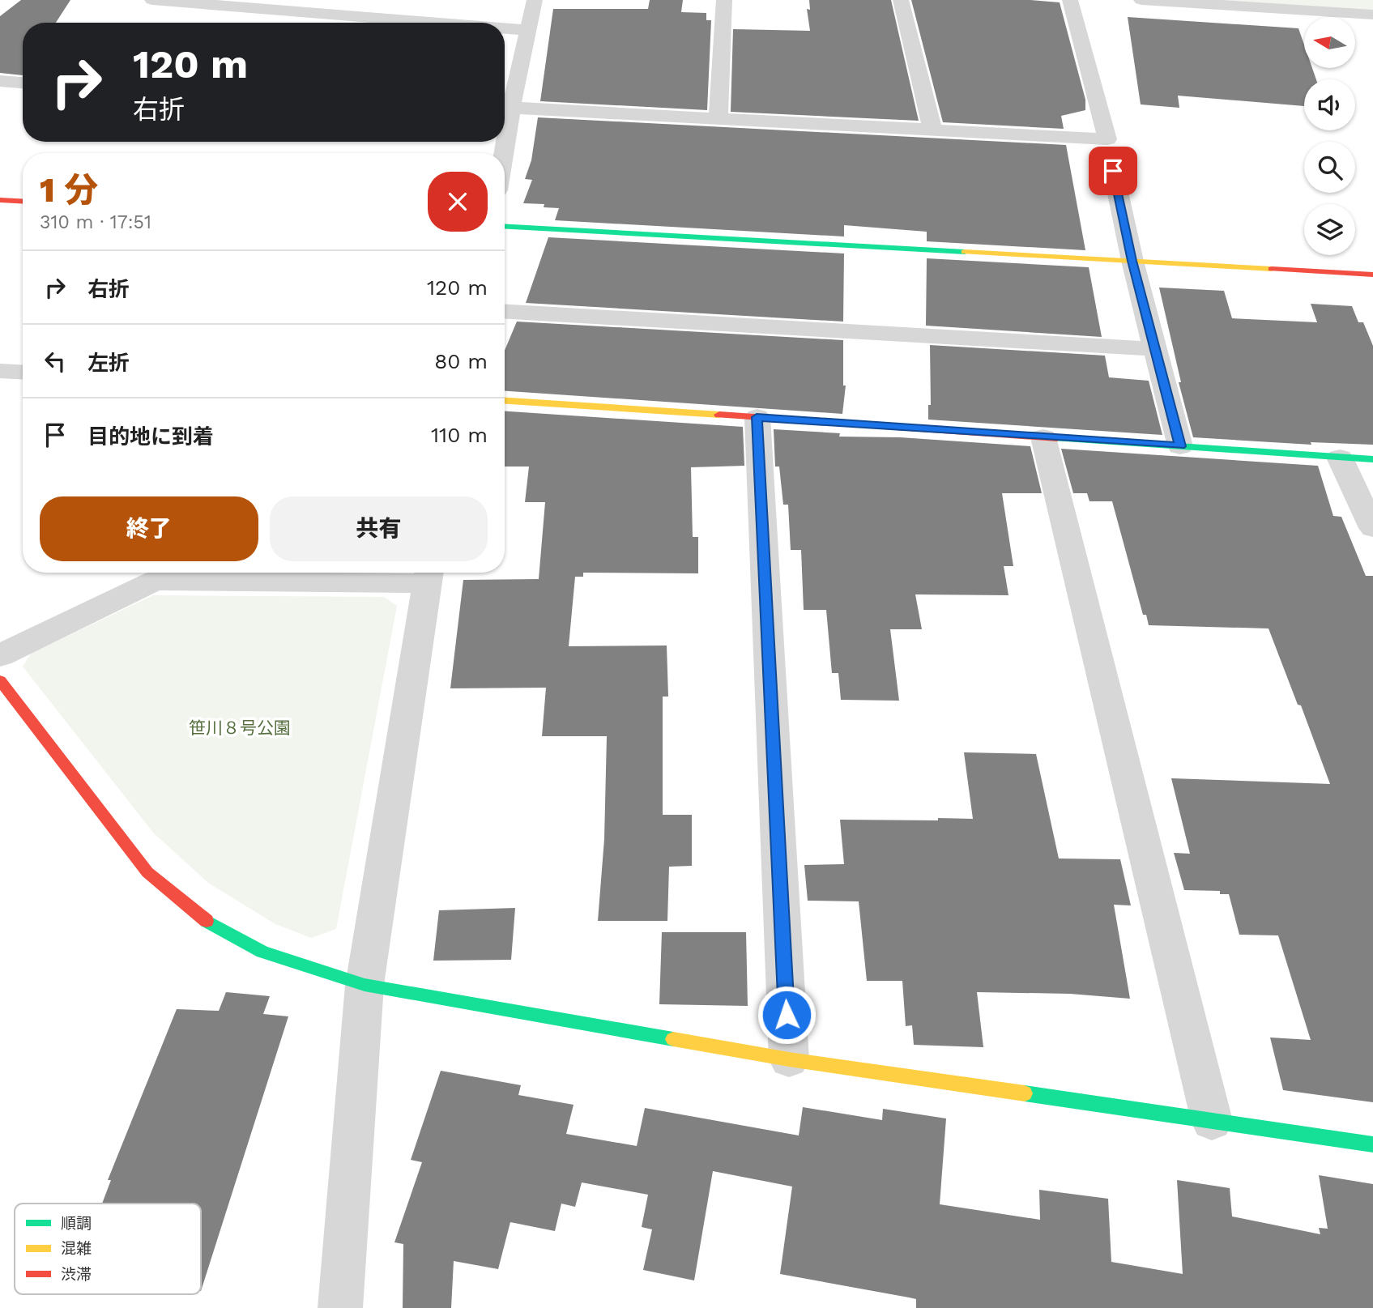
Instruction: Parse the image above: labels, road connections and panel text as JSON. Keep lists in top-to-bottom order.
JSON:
{
  "parks": ["笹川８号公園"],
  "legend": ["順調", "混雑", "渋滞"],
  "north": "left",
  "page": {
    "turn": ["120 m", "右折"],
    "heading": ["1 分", "310 m · 17:51"],
    "list": [
      {
        "name": "右折",
        "value": "120 m"
      },
      {
        "name": "左折",
        "value": "80 m"
      },
      {
        "name": "目的地に到着",
        "value": "110 m"
      }
    ],
    "buttons": ["終了", "共有"]
  }
}
